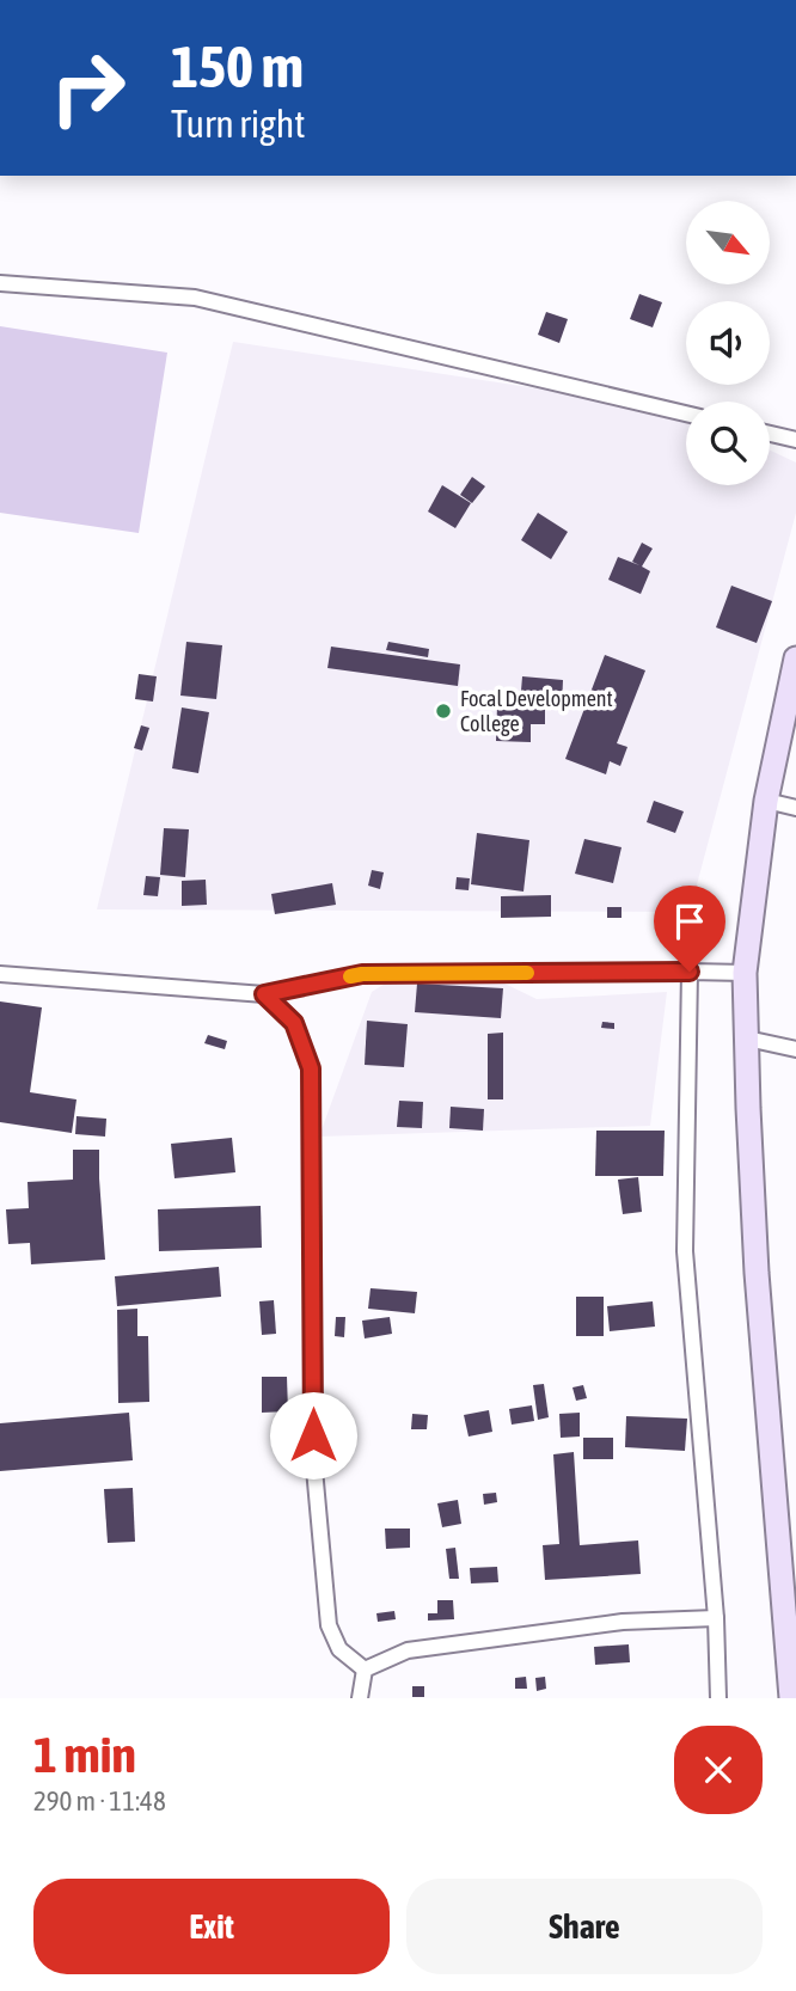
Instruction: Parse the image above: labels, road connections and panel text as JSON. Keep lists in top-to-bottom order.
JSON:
{
  "places": ["Focal Development College"],
  "north": "bottom right",
  "page": {
    "turn": ["150 m", "Turn right"],
    "heading": ["1 min", "290 m · 11:48"],
    "buttons": ["Exit", "Share"]
  }
}
